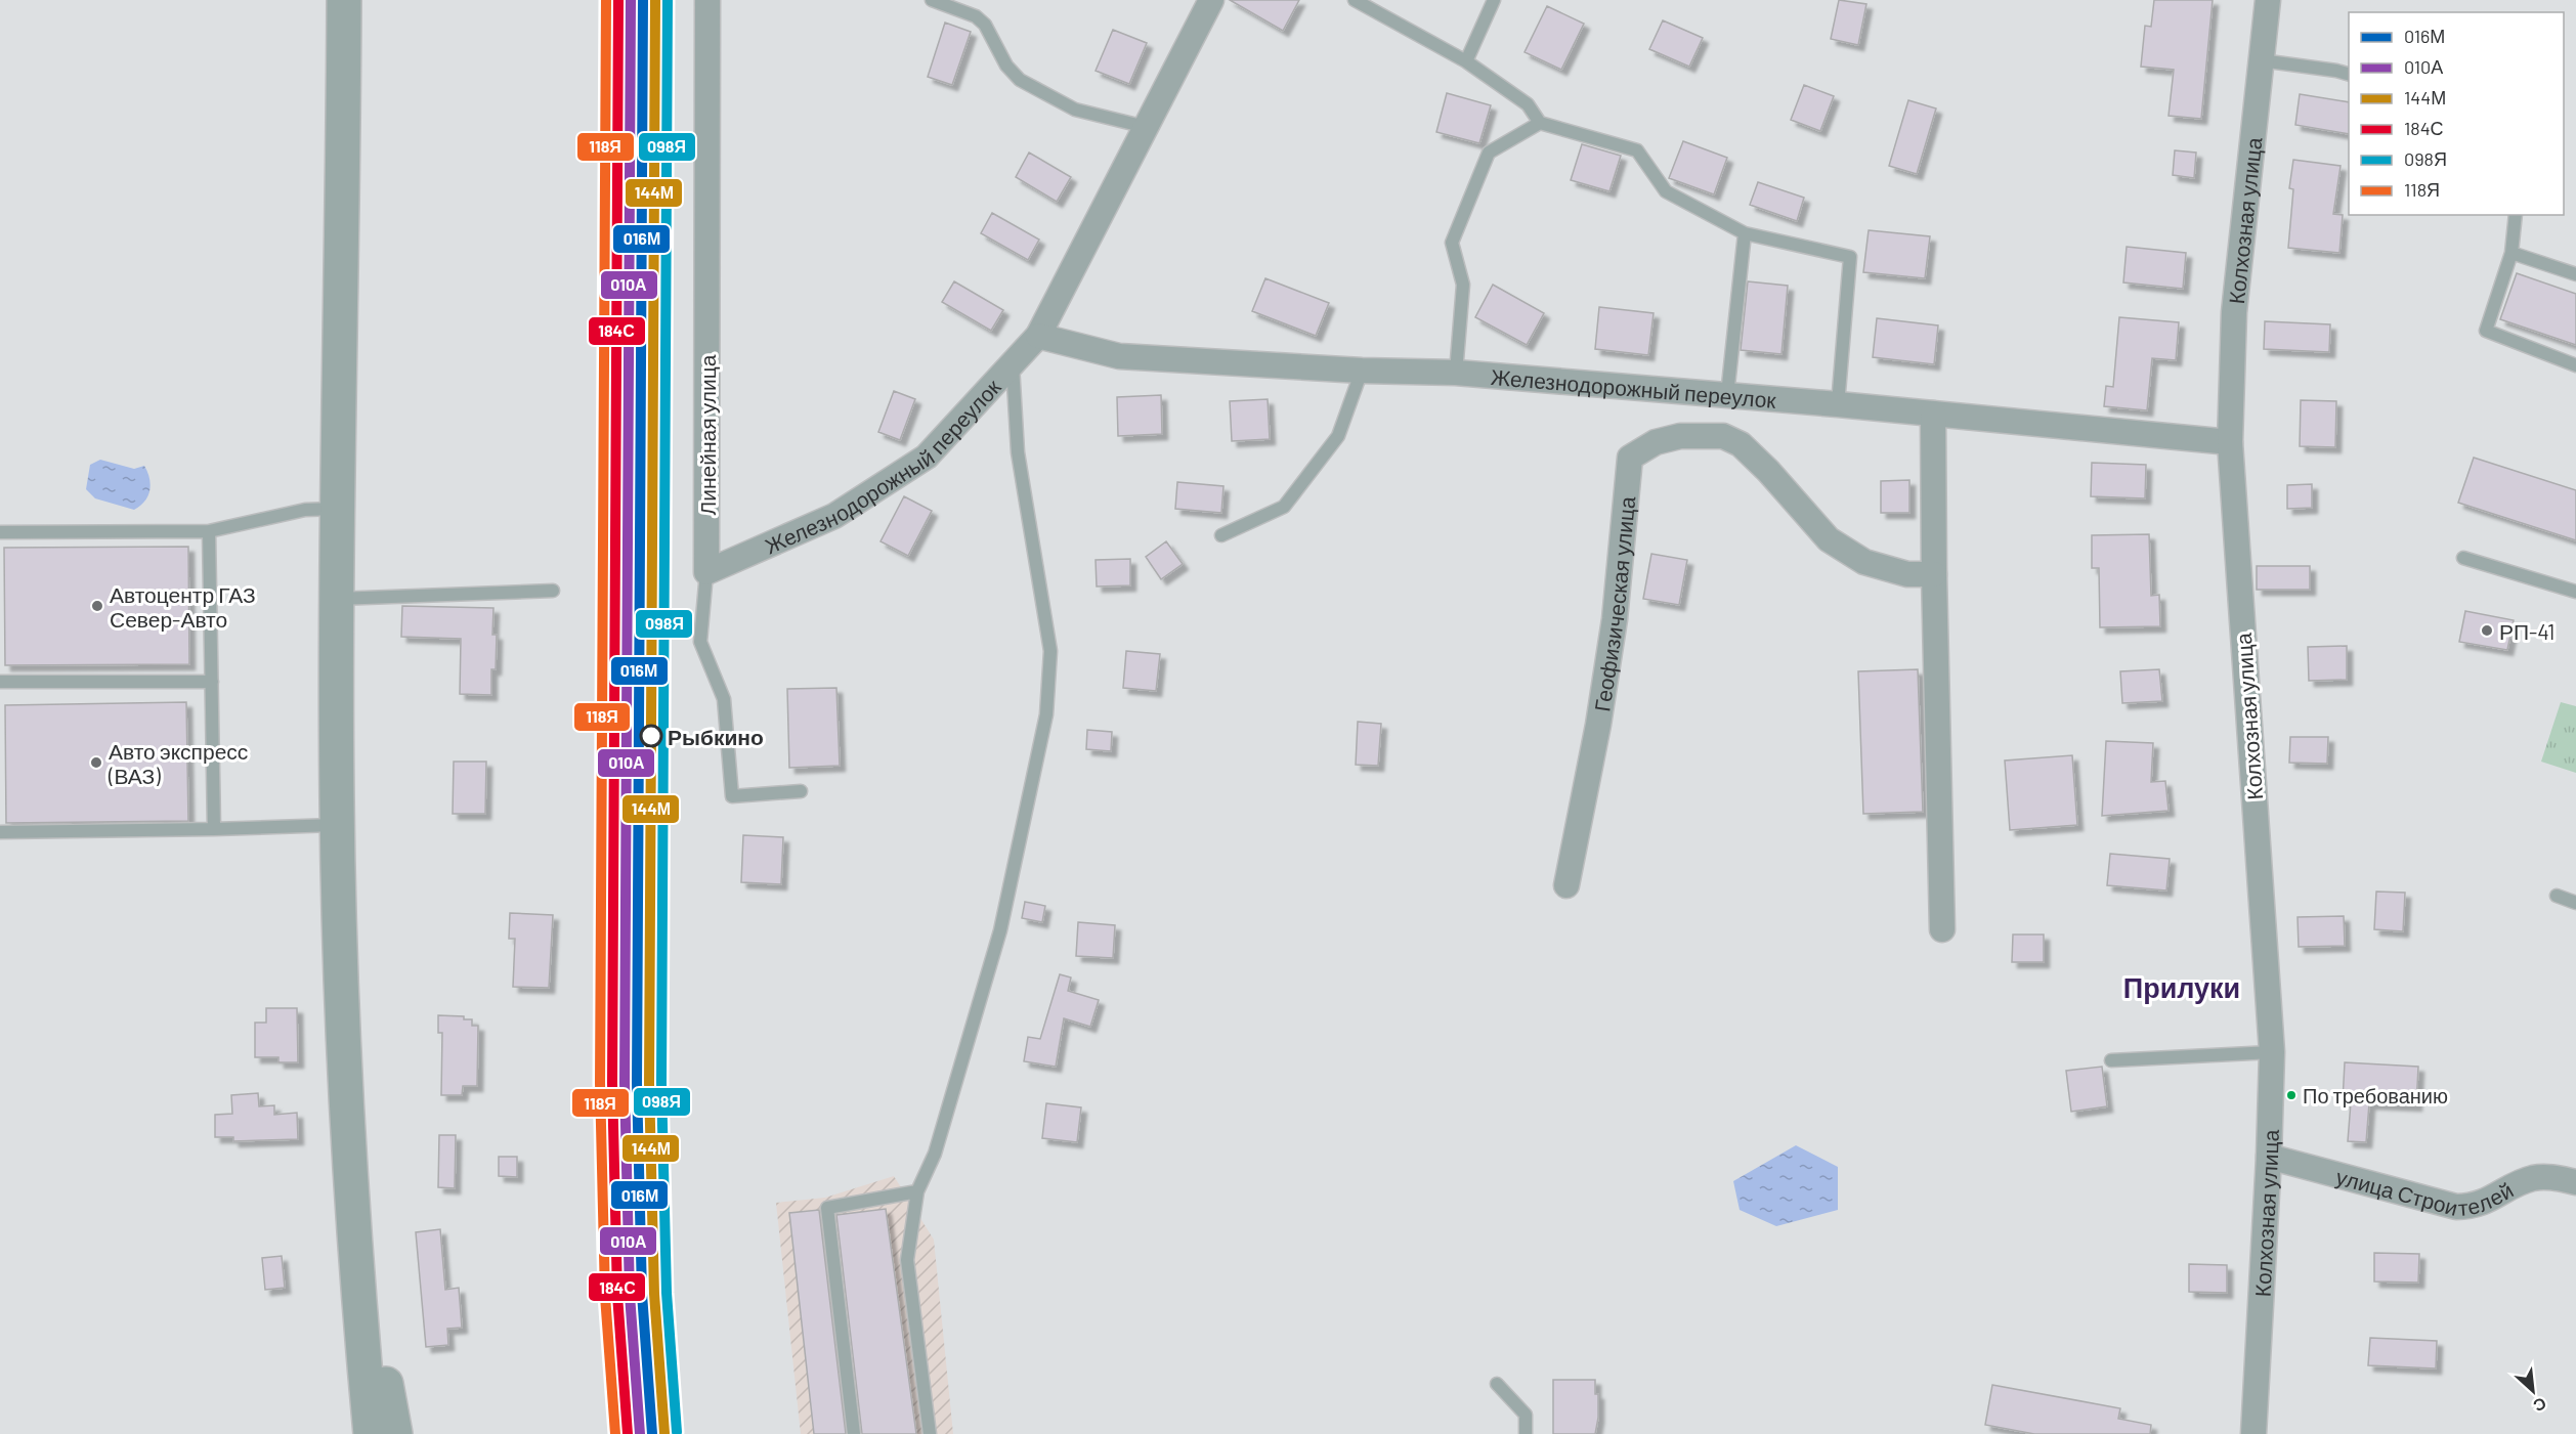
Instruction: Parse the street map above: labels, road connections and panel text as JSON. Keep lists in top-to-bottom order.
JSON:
{
  "streets": {
    "street": [
      "Колхозная улица",
      "Железнодорожный переулок",
      "Линейная улица",
      "Геофизическая улица",
      "улица Строителей"
    ]
  },
  "crossings": [
    ["Колхозная улица", "Железнодорожный переулок"],
    ["Колхозная улица", "улица Строителей"],
    ["Железнодорожный переулок", "Линейная улица"]
  ],
  "districts": ["Прилуки"],
  "places": [
    "Автоцентр ГАЗ Север-Авто",
    "РП-41",
    "Рыбкино",
    "Авто экспресс (ВАЗ)",
    "По требованию"
  ],
  "lines": [
    "transit line 016М",
    "transit line 010А",
    "transit line 144М",
    "transit line 184С",
    "transit line 098Я",
    "transit line 118Я"
  ],
  "legend": [
    "016М",
    "010А",
    "144М",
    "184С",
    "098Я",
    "118Я"
  ],
  "north": "bottom right"
}
